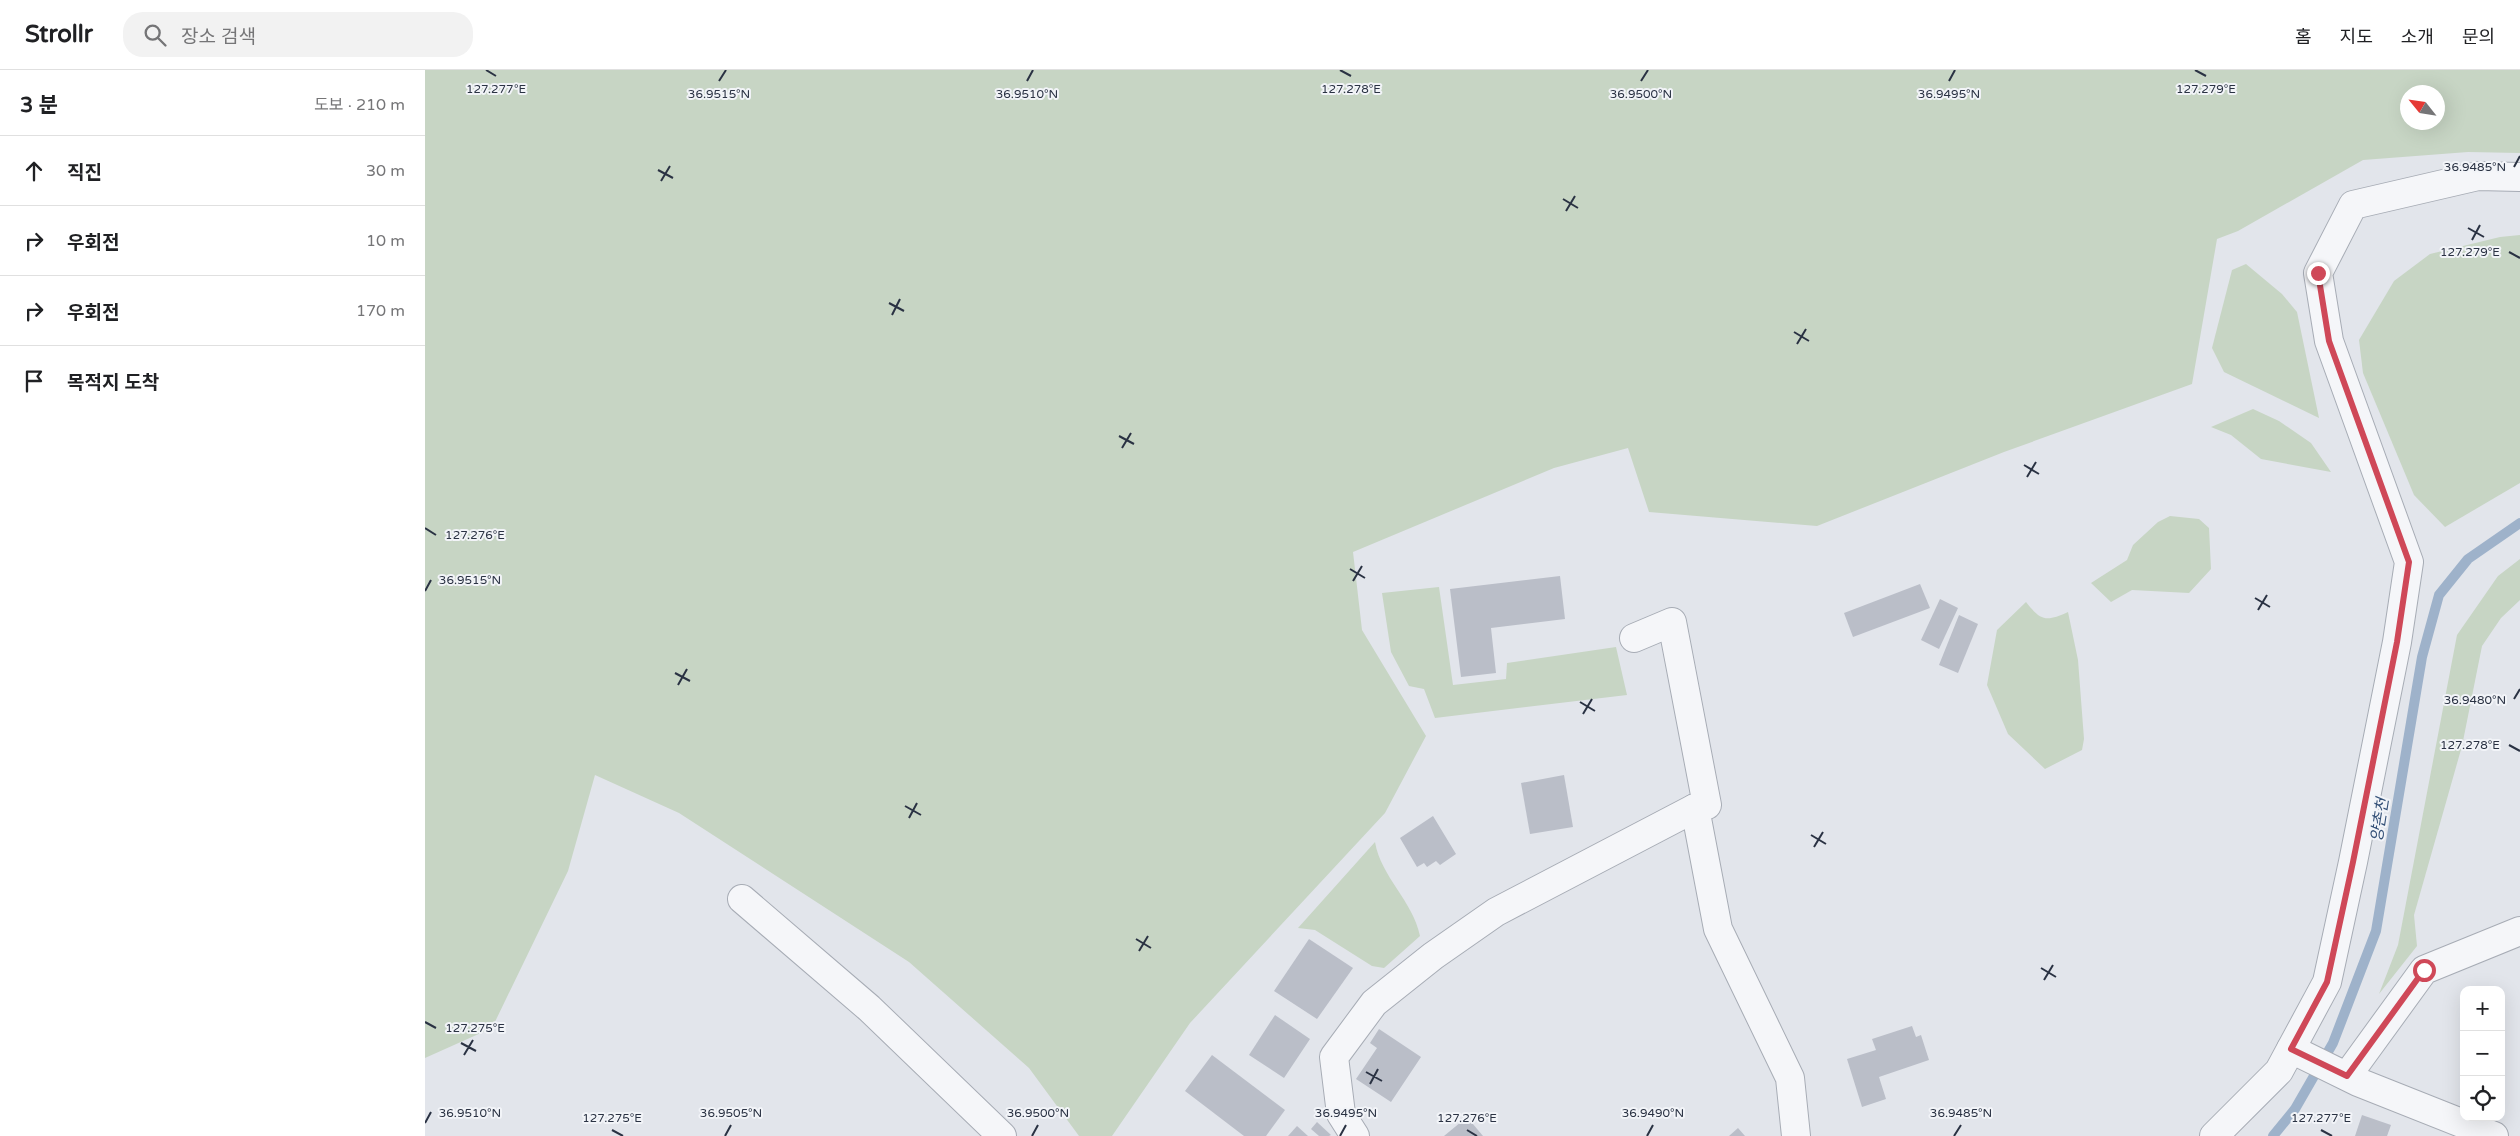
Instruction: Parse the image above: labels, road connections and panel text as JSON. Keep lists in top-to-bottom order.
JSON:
{
  "water": ["양촌천"],
  "north": "top left",
  "page": {
    "header": "Strollr",
    "search": "장소 검색",
    "nav": [
      "홈",
      "지도",
      "소개",
      "문의"
    ],
    "heading": ["3 분", "도보 · 210 m"],
    "list": [
      ["직진", "30 m"],
      ["우회전", "10 m"],
      ["우회전", "170 m"],
      "목적지 도착"
    ],
    "map_buttons": ["+", "−"]
  },
  "coordinates": [
    "127.277°E",
    "127.278°E",
    "127.279°E",
    "36.9515°N",
    "36.9500°N",
    "36.9495°N",
    "36.9510°N",
    "36.9485°N",
    "127.276°E",
    "36.9480°N",
    "127.275°E",
    "36.9505°N",
    "36.9490°N"
  ]
}
